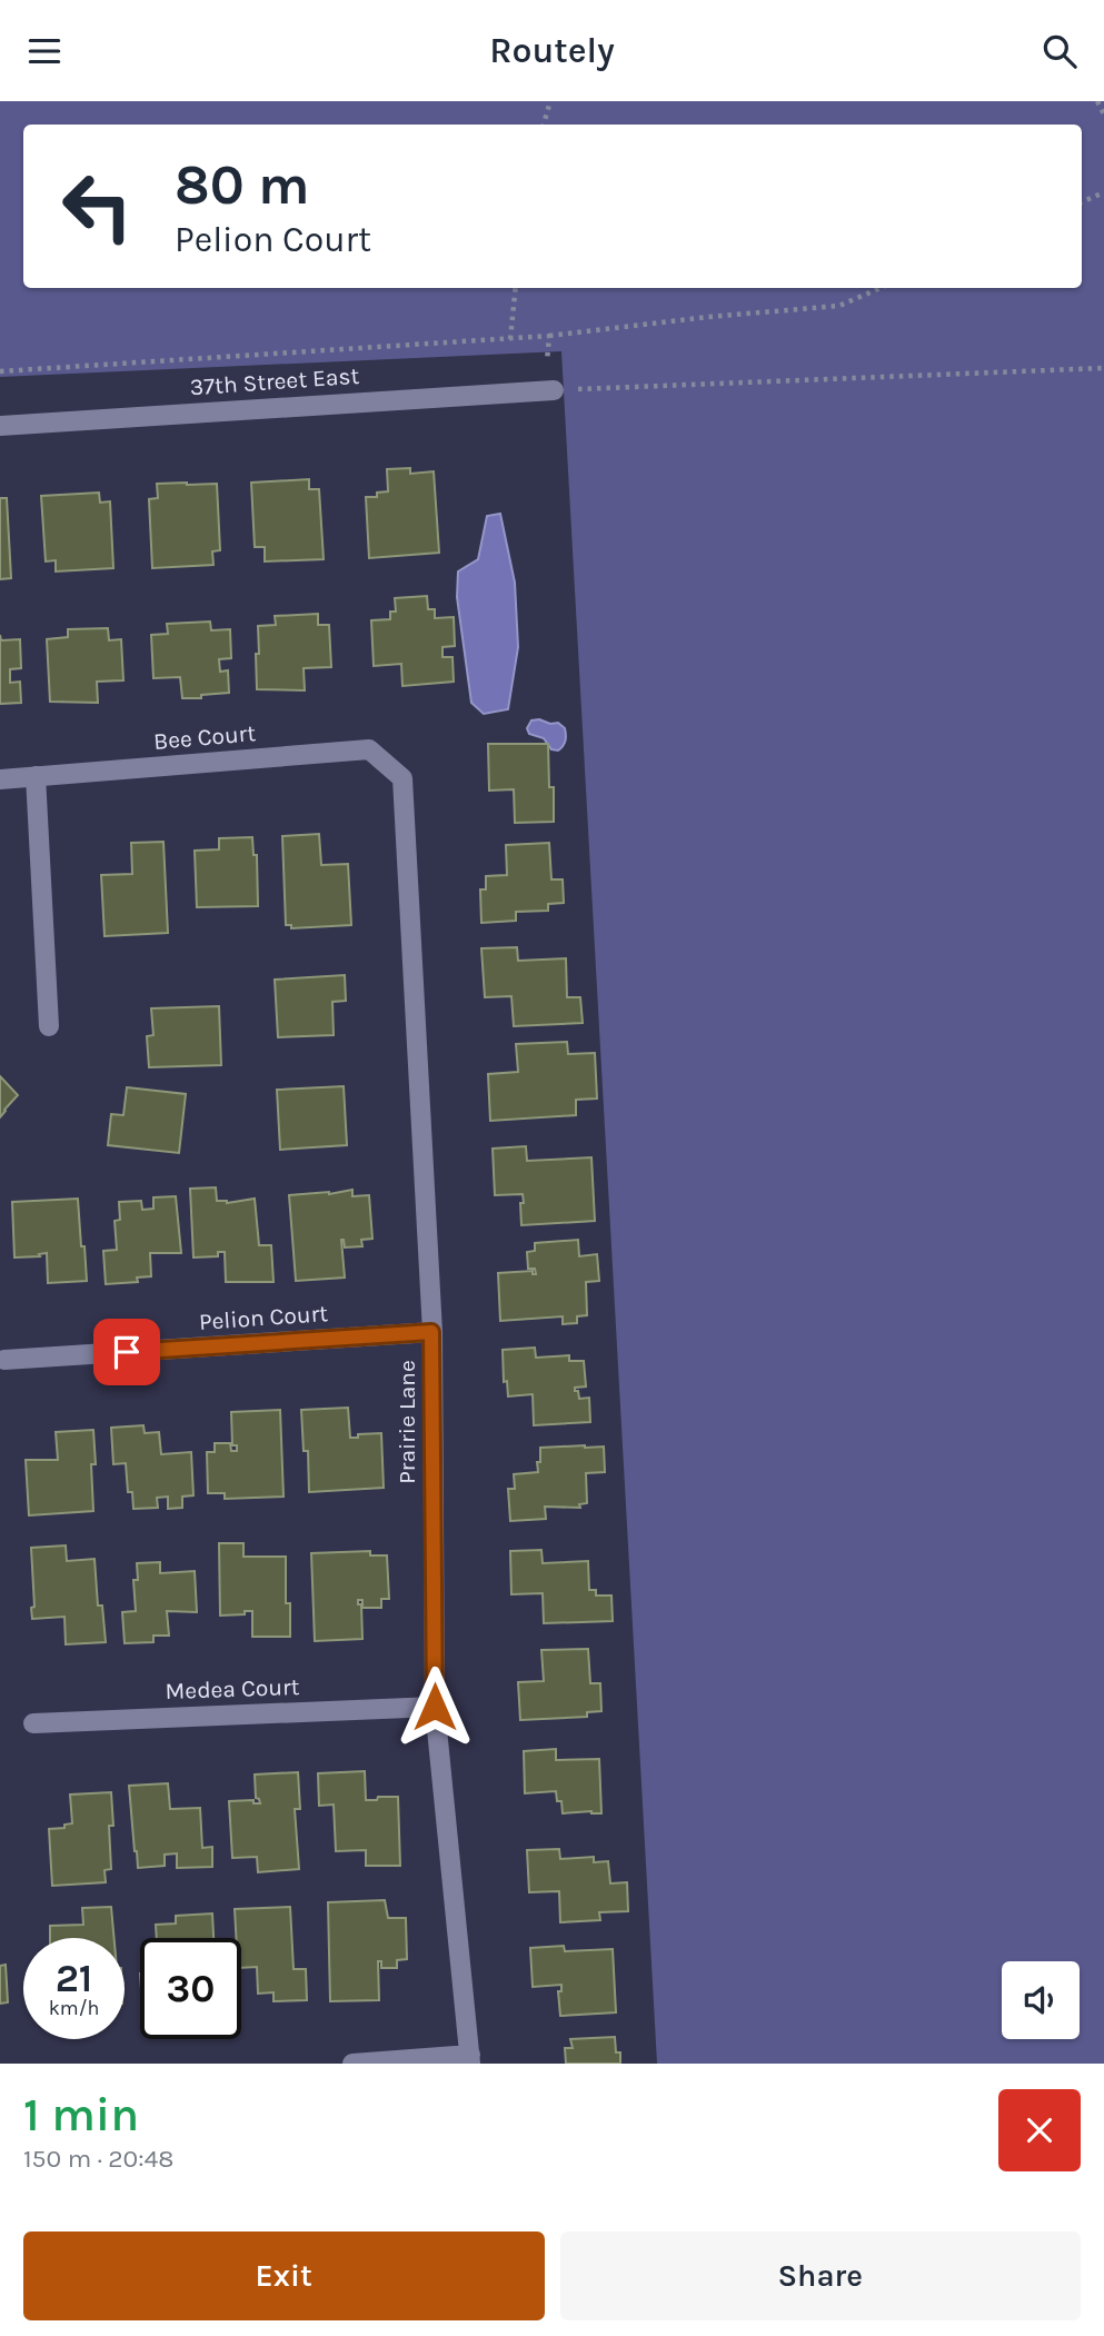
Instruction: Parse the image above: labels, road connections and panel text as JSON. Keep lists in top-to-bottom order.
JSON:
{
  "streets": {
    "street": [
      "37th Street East",
      "Bee Court",
      "Pelion Court",
      "Prairie Lane",
      "Medea Court"
    ]
  },
  "crossings": [
    ["Bee Court", "Prairie Lane"],
    ["Pelion Court", "Prairie Lane"],
    ["Prairie Lane", "Medea Court"]
  ],
  "page": {
    "header": "Routely",
    "turn": ["80 m", "Pelion Court"],
    "speed": "21 km/h",
    "limit": "30",
    "heading": ["1 min", "150 m · 20:48"],
    "buttons": ["Exit", "Share"]
  }
}
